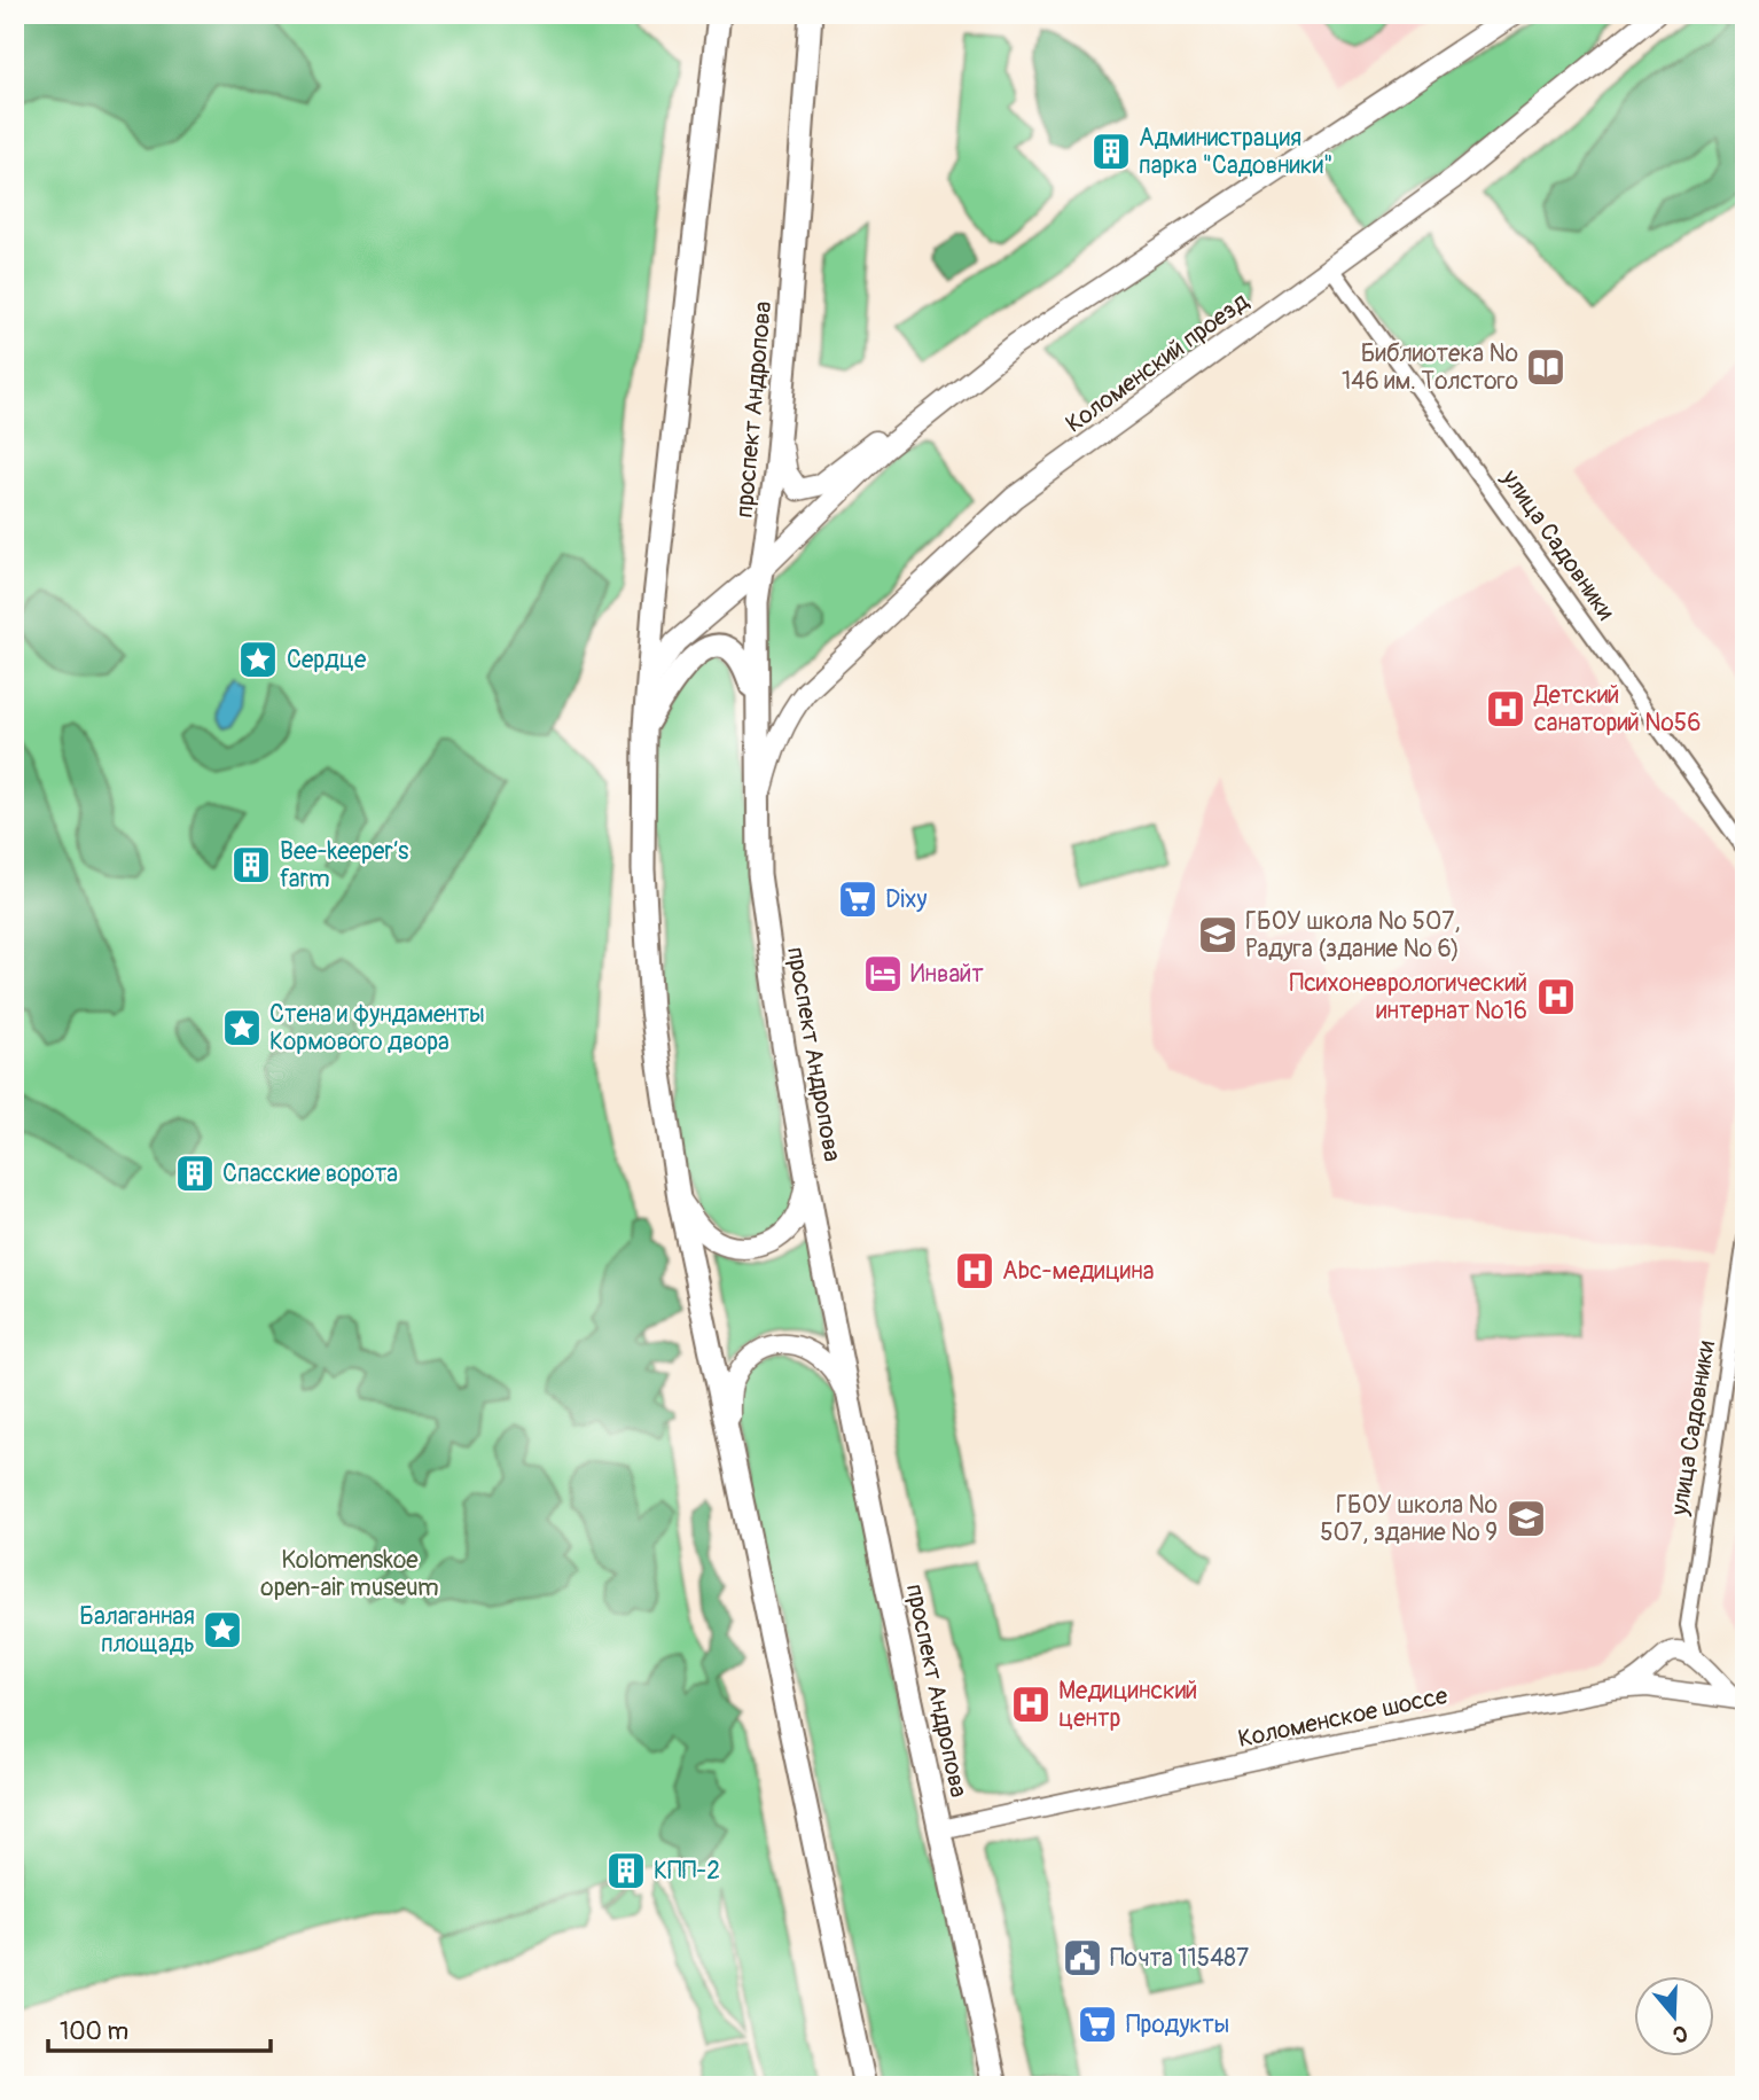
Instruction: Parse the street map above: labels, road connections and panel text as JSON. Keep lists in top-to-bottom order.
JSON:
{
  "streets": {
    "main road": ["Коломенский проезд", "проспект Андропова"],
    "street": ["улица Садовники", "Коломенское шоссе"]
  },
  "crossings": [
    ["Коломенский проезд", "проспект Андропова"],
    ["Коломенский проезд", "улица Садовники"],
    ["проспект Андропова", "Коломенское шоссе"],
    ["улица Садовники", "Коломенское шоссе"]
  ],
  "parks": ["Kolomenskoe open-air museum"],
  "places": {
    "building": [
      "Администрация парка \"Садовники\"",
      "Bee-keeper’s farm",
      "Спасские ворота",
      "КПП-2"
    ],
    "library": ["Библиотека № 146 им. Толстого"],
    "place": ["Сердце", "Стена и фундаменты Кормового двора", "Балаганная площадь"],
    "hospital": [
      "Детский санаторий №56",
      "Психоневрологический интернат №16",
      "Abc-медицина",
      "Медицинский центр"
    ],
    "supermarket": ["Dixy", "Продукты"],
    "school or university": ["ГБОУ школа № 507, Радуга (здание № 6)", "ГБОУ школа № 507, здание № 9"],
    "hotel": ["Инвайт"],
    "public building": ["Почта 115487"]
  },
  "scale_bar": "100 m",
  "north": "bottom"
}
